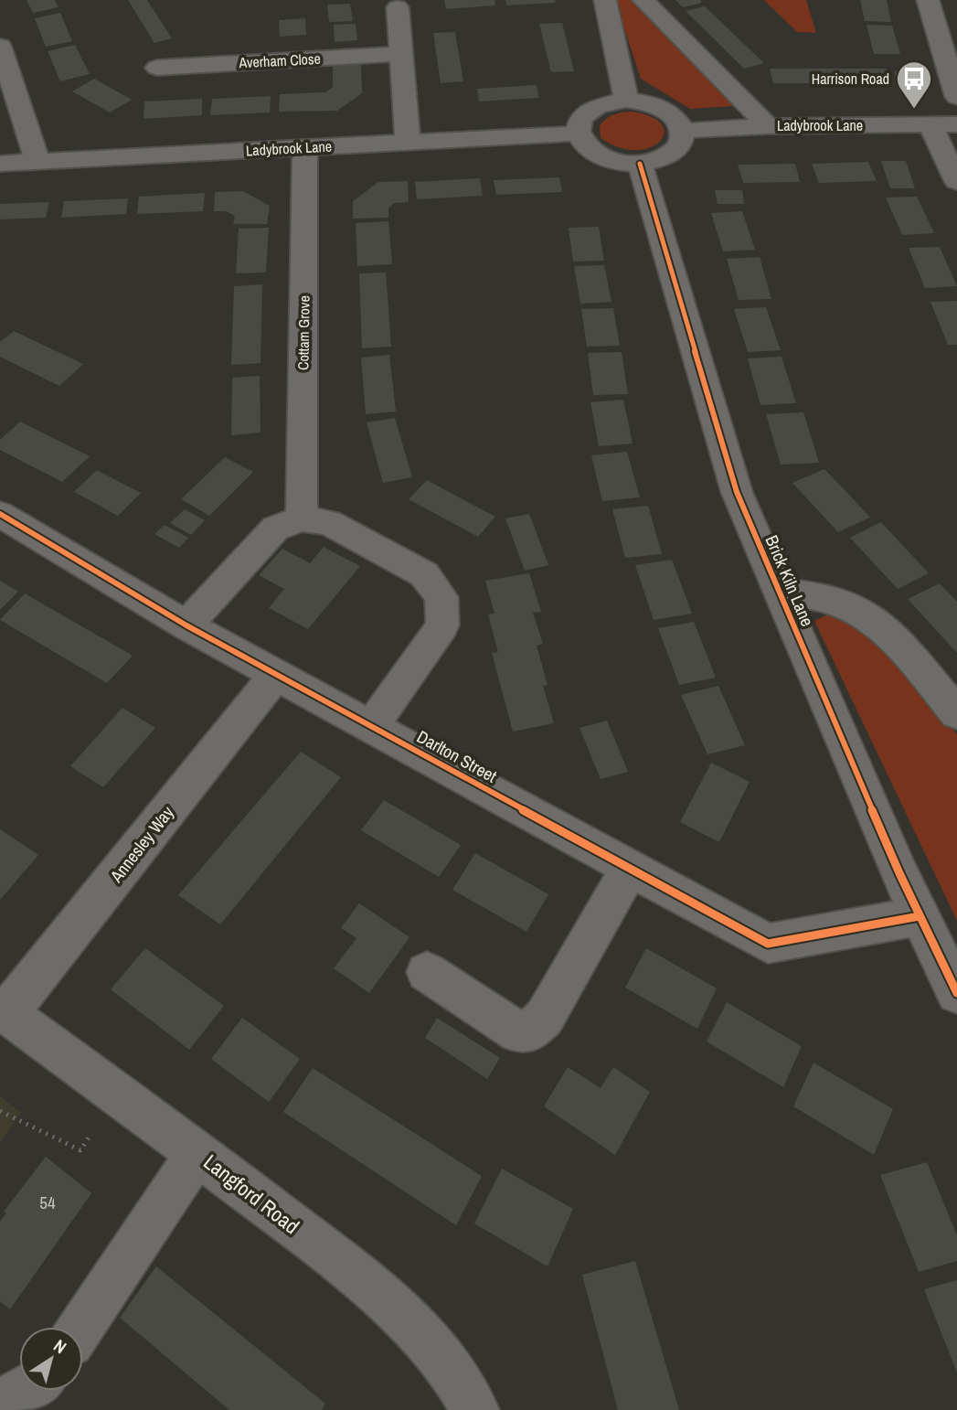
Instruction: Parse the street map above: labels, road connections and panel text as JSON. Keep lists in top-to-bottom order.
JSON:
{
  "streets": {
    "street": [
      "Averham Close",
      "Ladybrook Lane",
      "Cottam Grove",
      "Brick Kiln Lane",
      "Darlton Street",
      "Annesley Way",
      "Langford Road"
    ]
  },
  "crossings": [
    ["Ladybrook Lane", "Cottam Grove"],
    ["Ladybrook Lane", "Brick Kiln Lane"],
    ["Brick Kiln Lane", "Darlton Street"],
    ["Darlton Street", "Annesley Way"],
    ["Annesley Way", "Langford Road"]
  ],
  "places": {
    "bus stop": ["Harrison Road"]
  },
  "house_numbers": ["54"],
  "north": "top right"
}
